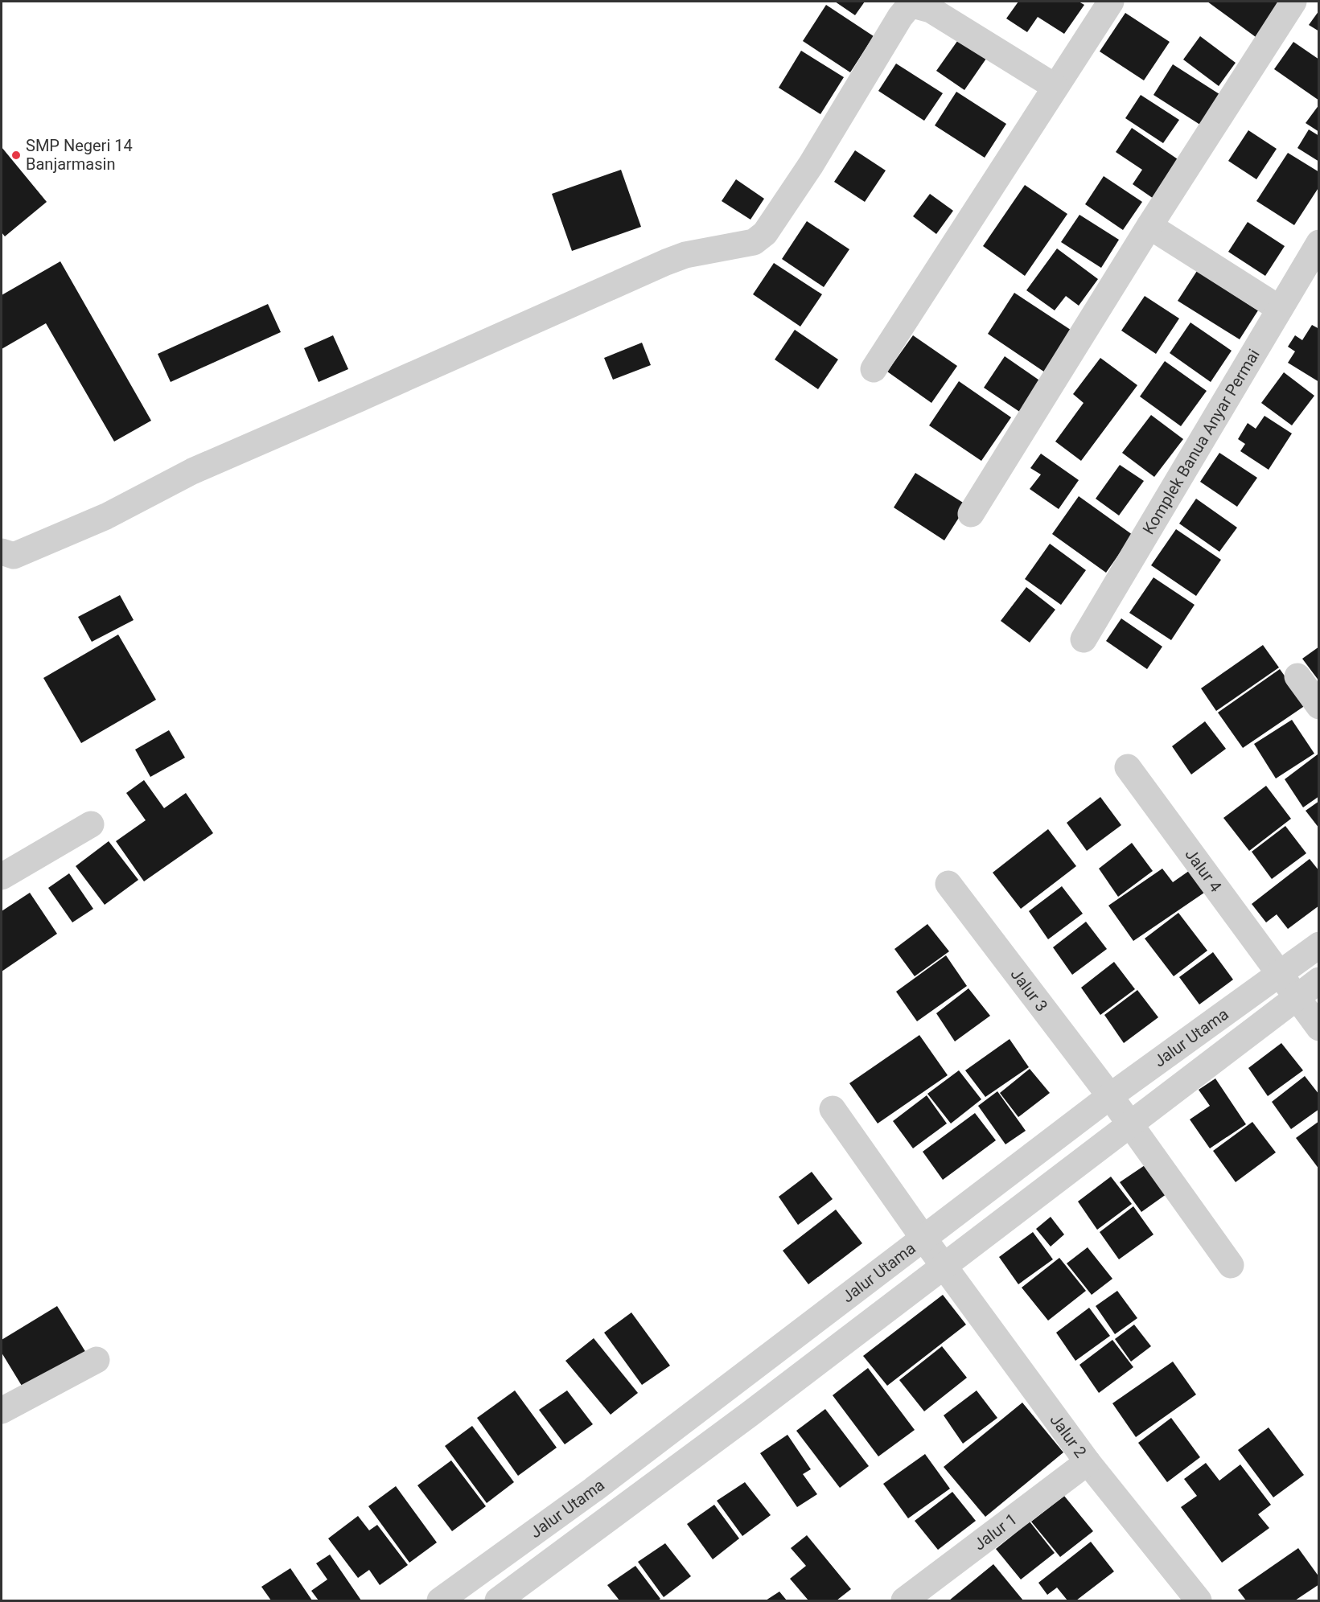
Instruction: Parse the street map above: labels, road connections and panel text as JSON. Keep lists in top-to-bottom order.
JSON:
{
  "streets": {
    "street": [
      "Komplek Banua Anyar Permai",
      "Jalur 4",
      "Jalur 3",
      "Jalur Utama",
      "Jalur 2",
      "Jalur 1"
    ]
  },
  "crossings": [
    ["Jalur 4", "Jalur Utama"],
    ["Jalur 3", "Jalur Utama"],
    ["Jalur Utama", "Jalur 2"],
    ["Jalur 2", "Jalur 1"]
  ],
  "places": ["SMP Negeri 14 Banjarmasin"]
}
